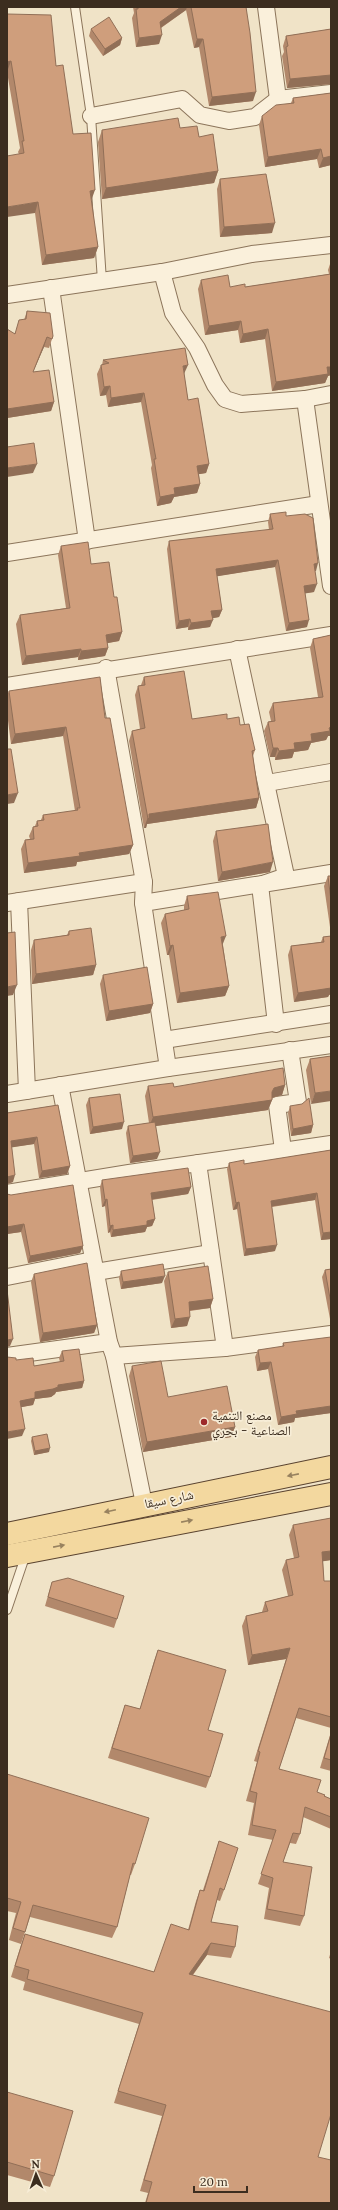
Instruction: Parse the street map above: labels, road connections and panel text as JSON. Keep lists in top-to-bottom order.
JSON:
{
  "streets": {
    "main road": ["شارع سيقا"]
  },
  "places": ["مصنع التنمية الصناعية - بحري"],
  "scale_bar": "20 m",
  "north": "top"
}
